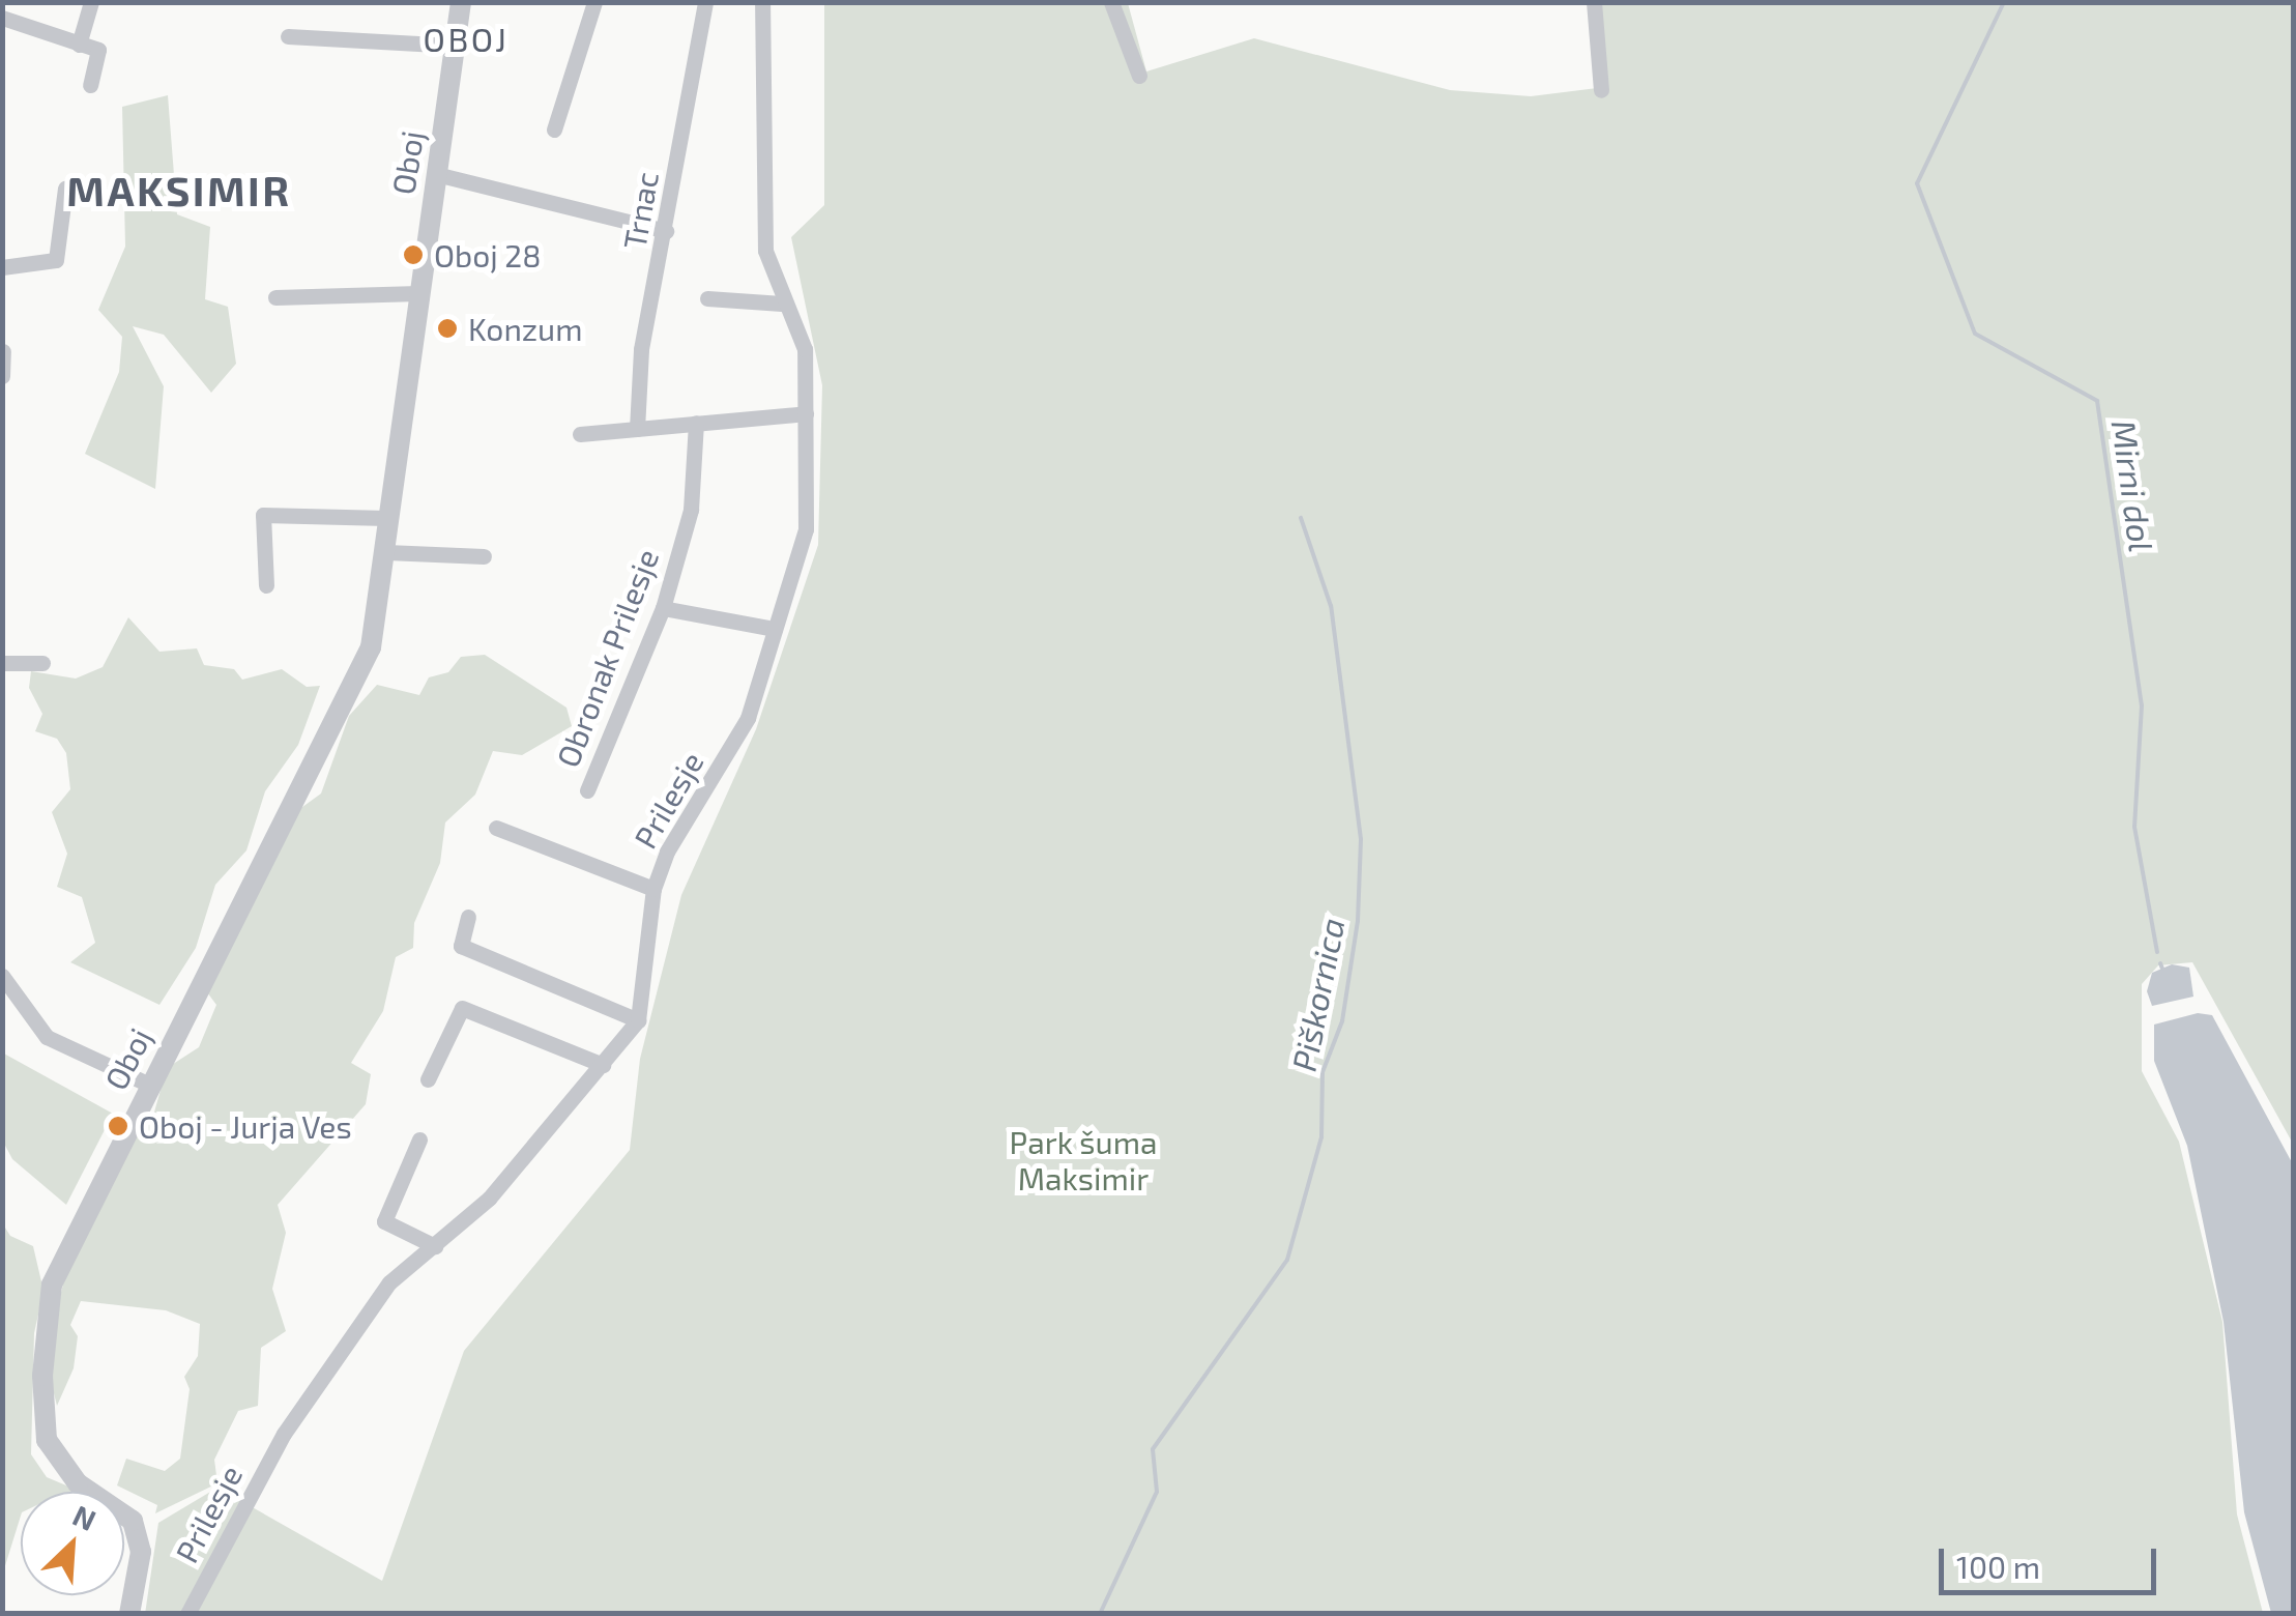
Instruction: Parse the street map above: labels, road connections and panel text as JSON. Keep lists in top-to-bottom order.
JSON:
{
  "streets": {
    "street": [
      "Oboj",
      "Trnac",
      "Obronak Prilesje",
      "Prilesje"
    ]
  },
  "districts": ["OBOJ", "MAKSIMIR"],
  "water": ["Mirni dol", "Piškornica"],
  "parks": ["Park šuma Maksimir"],
  "places": ["Oboj 28", "Konzum", "Oboj - Jurja Ves"],
  "scale_bar": "100 m",
  "north": "top right"
}
